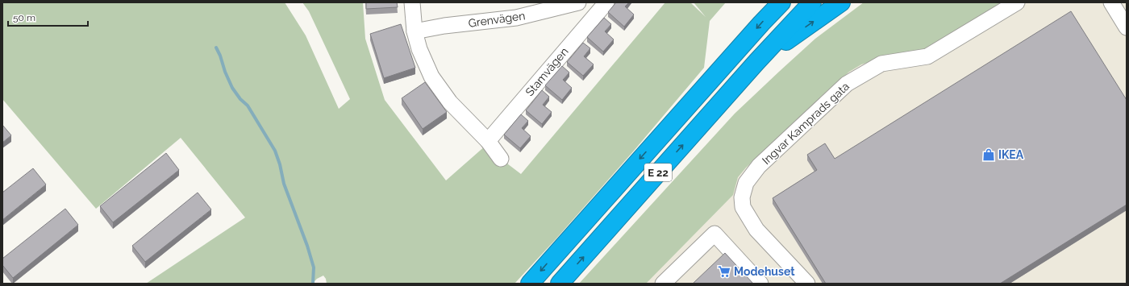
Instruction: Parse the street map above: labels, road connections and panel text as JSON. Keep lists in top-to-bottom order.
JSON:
{
  "streets": {
    "highway": ["E 22"],
    "street": ["Grenvägen", "Stamvägen", "Ingvar Kamprads gata"]
  },
  "places": {
    "shop": ["IKEA"],
    "supermarket": ["Modehuset"]
  },
  "scale_bar": "50 m"
}
